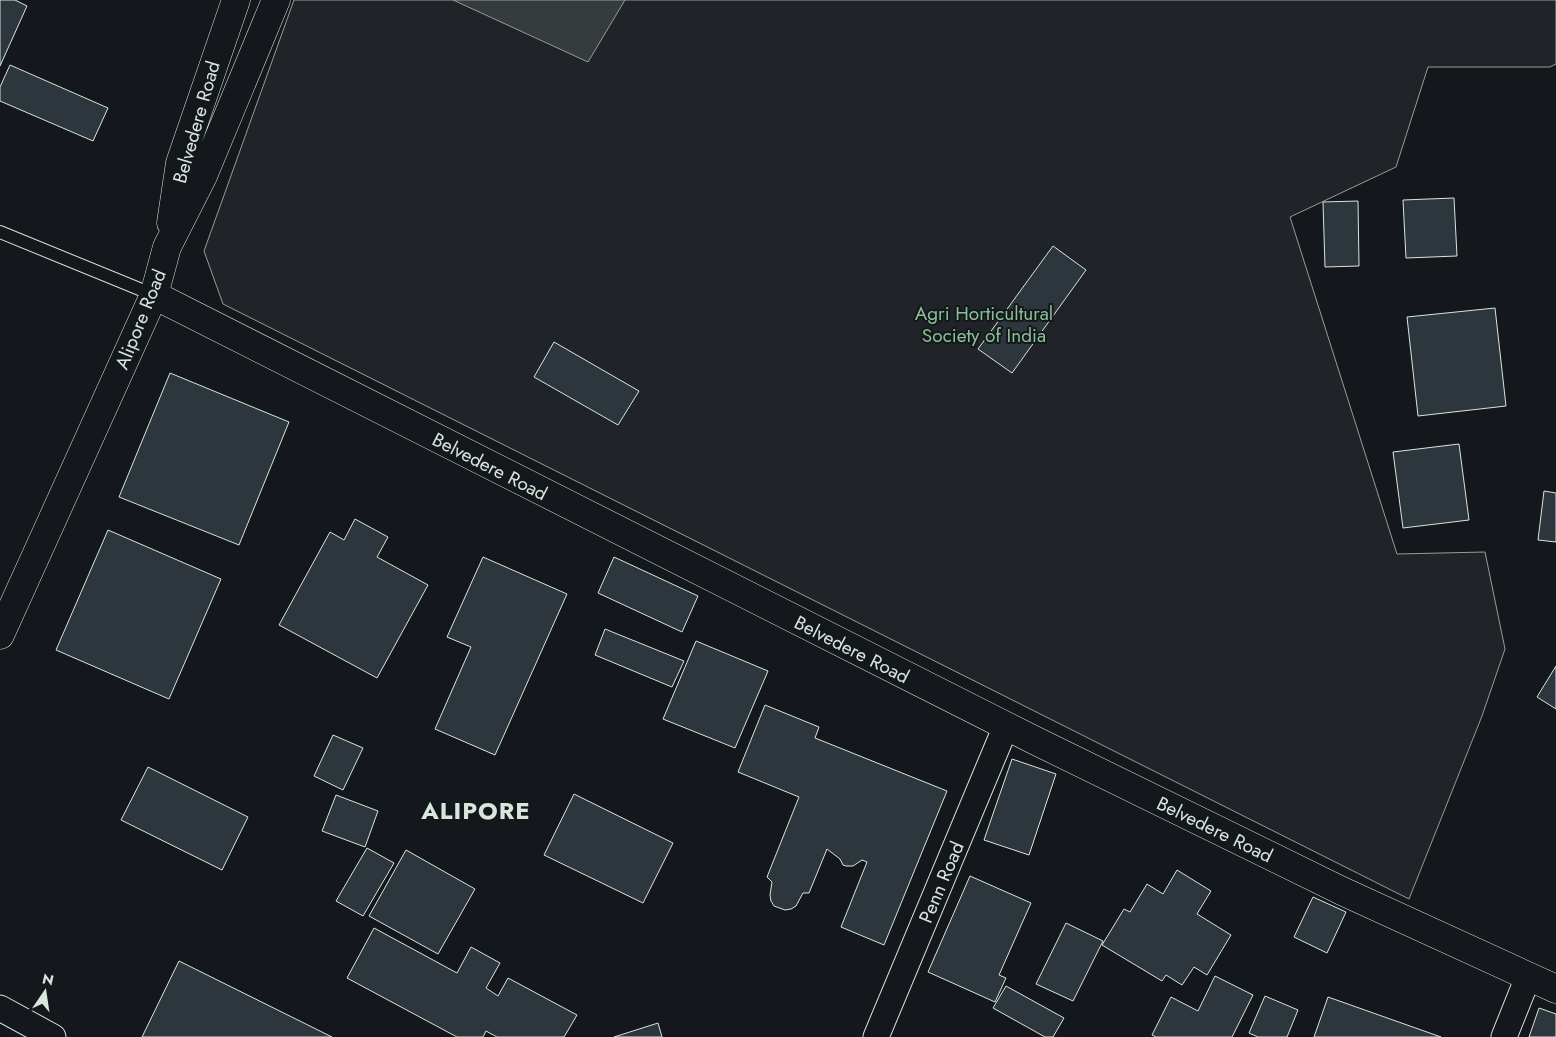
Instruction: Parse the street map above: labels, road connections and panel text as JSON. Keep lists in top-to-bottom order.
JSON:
{
  "streets": {
    "main road": ["Belvedere Road", "Alipore Road"],
    "street": ["Penn Road"]
  },
  "crossings": [
    ["Belvedere Road", "Alipore Road"],
    ["Belvedere Road", "Penn Road"]
  ],
  "districts": ["ALIPORE"],
  "parks": ["Agri Horticultural Society of India"],
  "north": "top"
}
